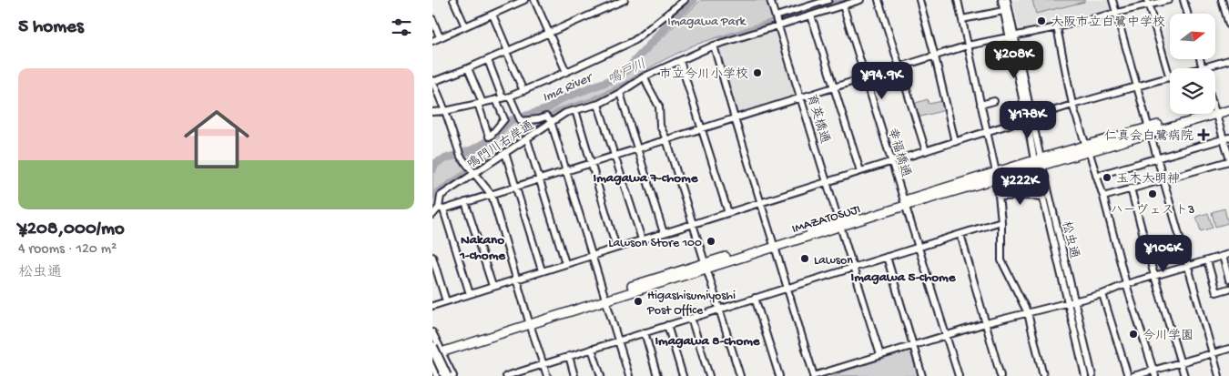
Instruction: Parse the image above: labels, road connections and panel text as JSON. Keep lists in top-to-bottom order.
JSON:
{
  "streets": {
    "main road": ["IMAZATOSUJI"],
    "street": [
      "育英橋通",
      "鳴門川右岸通",
      "幸福橋通",
      "松虫通"
    ]
  },
  "crossings": [
    ["育英橋通", "鳴門川右岸通"],
    ["育英橋通", "IMAZATOSUJI"],
    ["鳴門川右岸通", "幸福橋通"],
    ["幸福橋通", "IMAZATOSUJI"],
    ["IMAZATOSUJI", "松虫通"]
  ],
  "districts": [
    "Imagawa 7-chome",
    "Nakano 1-chome",
    "Imagawa 5-chome",
    "Imagawa 8-chome"
  ],
  "water": ["鳴戸川", "Ima River"],
  "parks": ["Imagawa Park"],
  "places": {
    "other": [
      "大阪市立白鷺中学校",
      "市立今川小学校",
      "玉木大明神",
      "ハーヴェスト3",
      "Lawson Store 100",
      "Lawson",
      "Higashisumiyoshi Post Office",
      "今川学園"
    ],
    "health": ["仁真会白鷺病院"]
  },
  "north": "right",
  "page": {
    "heading": "5 homes",
    "price": [
      "¥208K",
      "¥94.9K",
      "¥178K",
      "¥222K",
      "¥106K"
    ],
    "list": [
      {
        "name": "¥208,000/mo",
        "note": "4 rooms · 120 m² · 松虫通"
      }
    ]
  }
}
